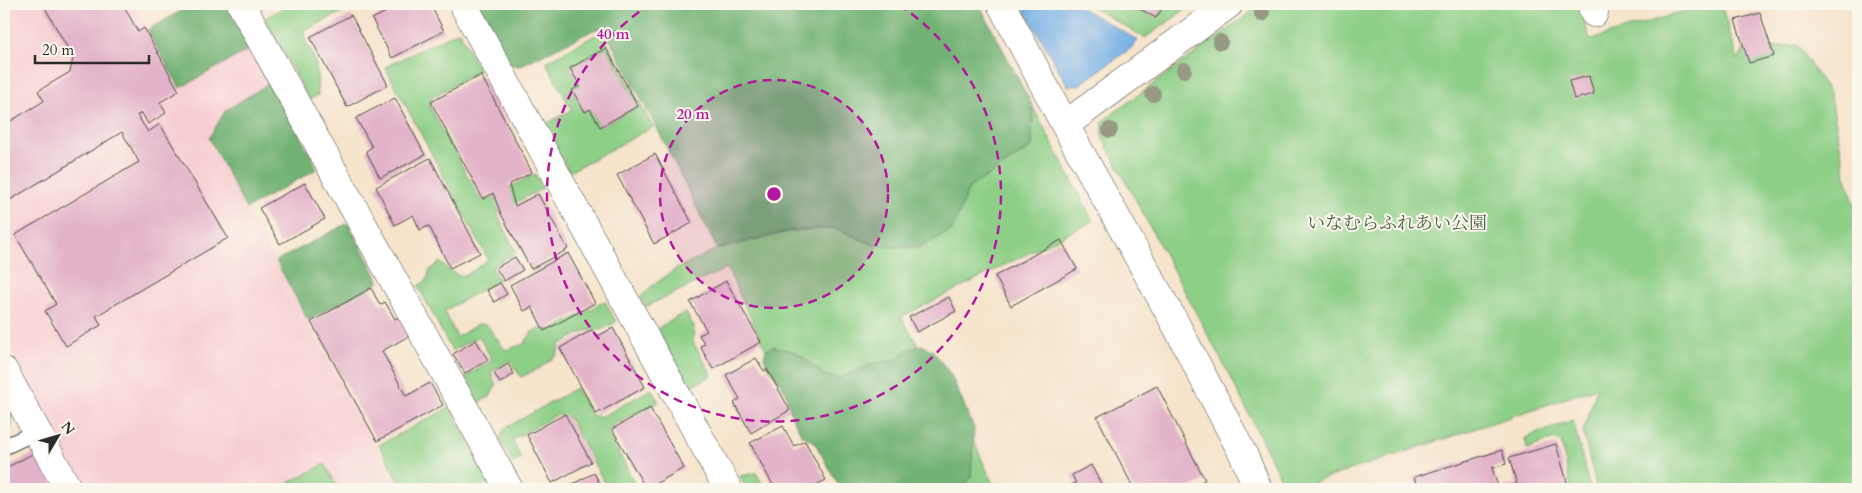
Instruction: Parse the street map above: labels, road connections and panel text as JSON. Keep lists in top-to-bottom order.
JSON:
{
  "parks": ["いなむらふれあい公園"],
  "scale_bar": "20 m",
  "north": "top right",
  "rings": ["40 m", "20 m"]
}
